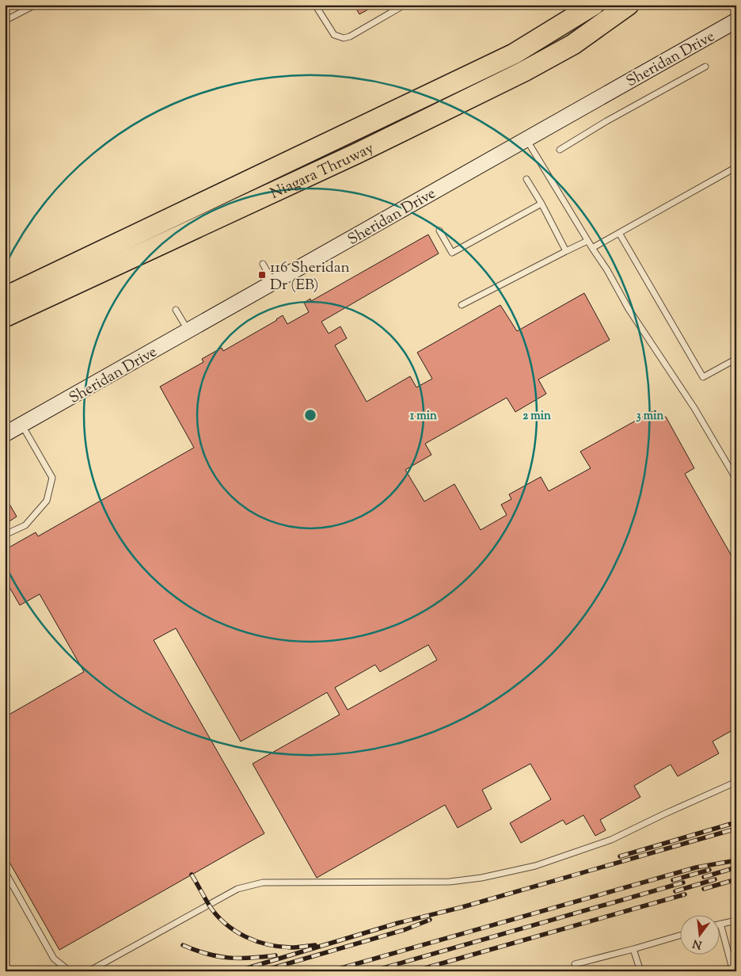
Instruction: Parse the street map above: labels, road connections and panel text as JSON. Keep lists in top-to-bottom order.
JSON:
{
  "streets": {
    "highway": ["Niagara Thruway"],
    "main road": ["Sheridan Drive"]
  },
  "places": {
    "transit": ["116 Sheridan Dr (EB)"]
  },
  "north": "bottom",
  "rings": ["1 min", "2 min", "3 min"]
}
